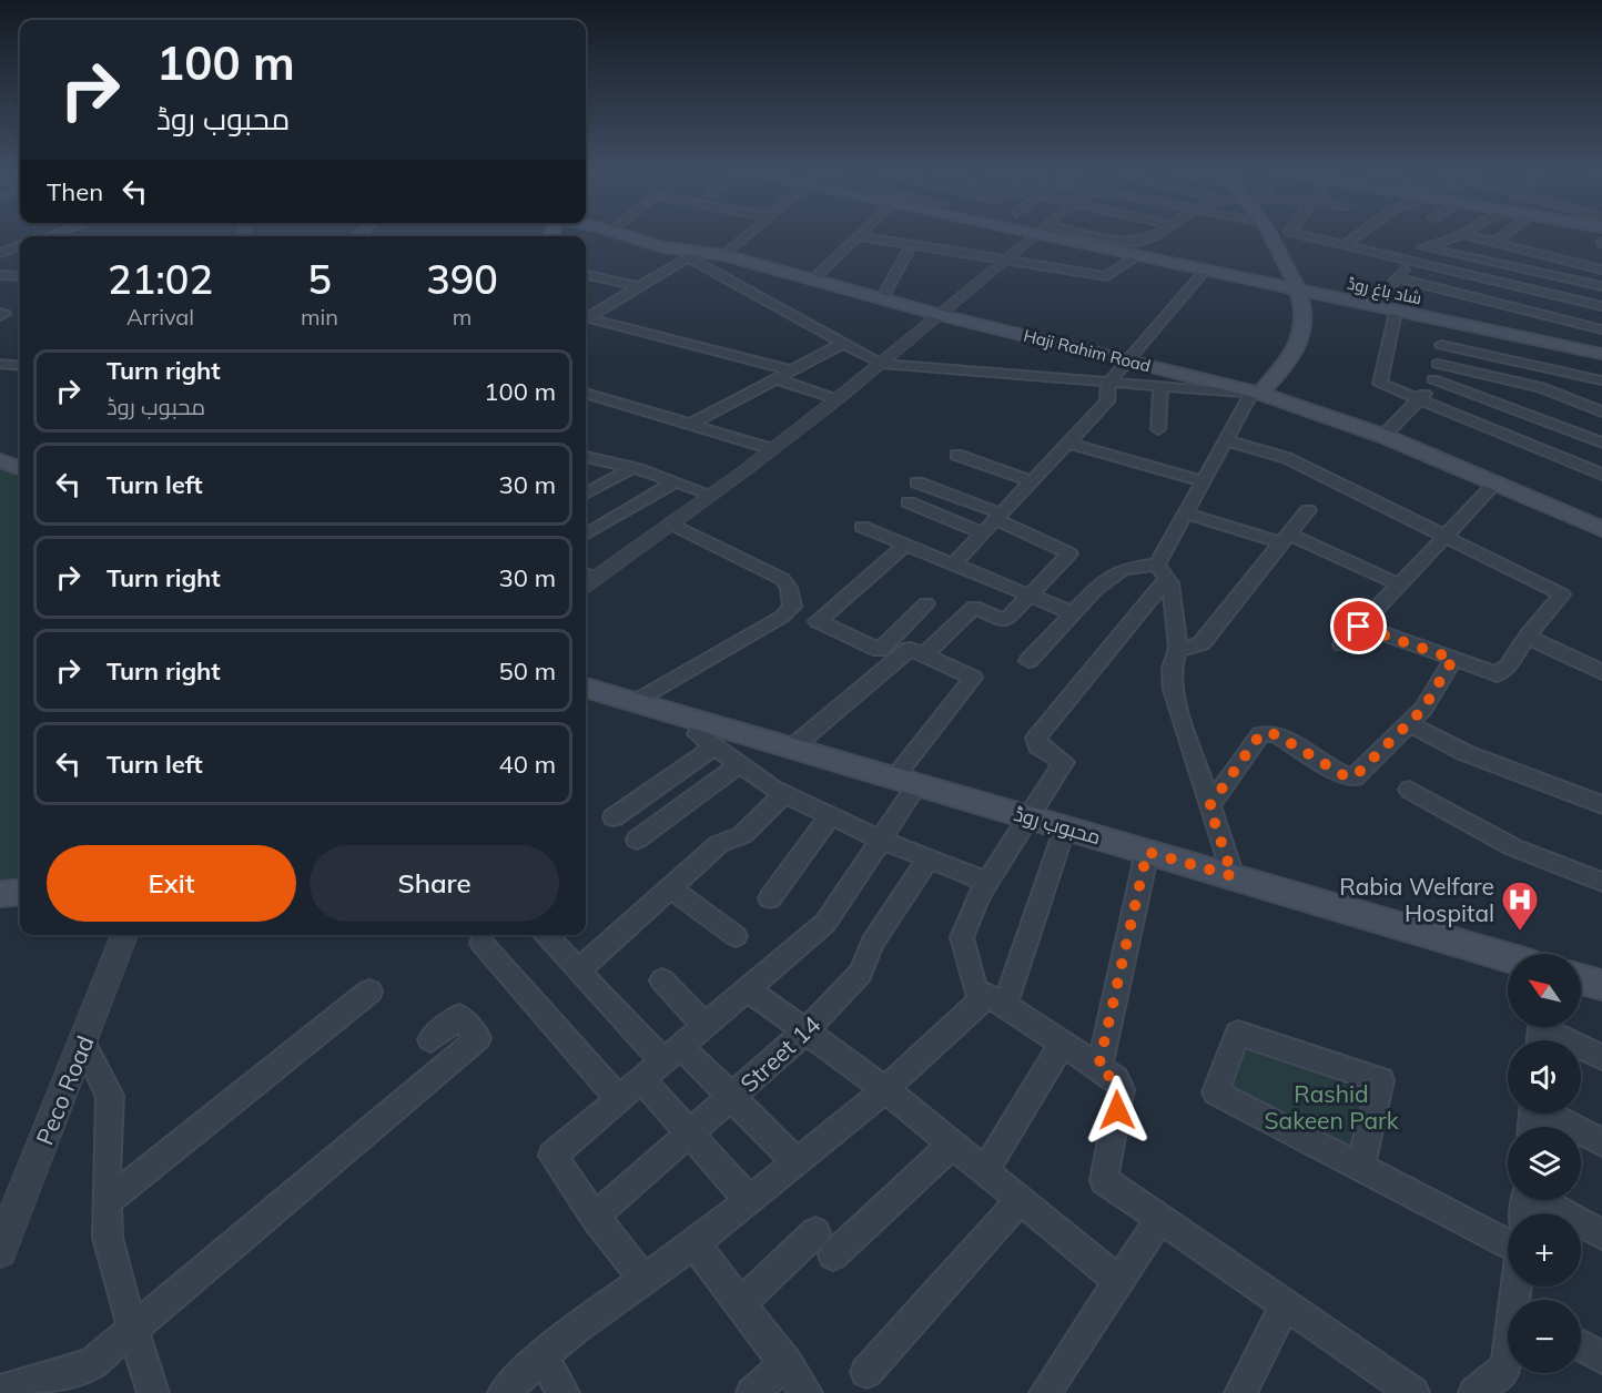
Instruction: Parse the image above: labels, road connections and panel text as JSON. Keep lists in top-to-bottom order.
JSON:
{
  "streets": {
    "main road": ["شاد باغ روڈ", "Haji Rahim Road", "محبوب روڈ"],
    "street": ["Street 14", "Peco Road"]
  },
  "parks": ["Rashid Sakeen Park"],
  "places": {
    "hospital": ["Rabia Welfare Hospital"]
  },
  "north": "top left",
  "page": {
    "turn": ["100 m", "محبوب روڈ"],
    "then": "Then",
    "eta": [
      "21:02",
      "Arrival",
      "5",
      "min",
      "390",
      "m"
    ],
    "list": [
      {
        "name": "Turn right",
        "note": "محبوب روڈ",
        "value": "100 m"
      },
      {
        "name": "Turn left",
        "value": "30 m"
      },
      {
        "name": "Turn right",
        "value": "30 m"
      },
      {
        "name": "Turn right",
        "value": "50 m"
      },
      {
        "name": "Turn left",
        "value": "40 m"
      }
    ],
    "buttons": ["Exit", "Share"],
    "map_buttons": ["+", "−"]
  }
}
